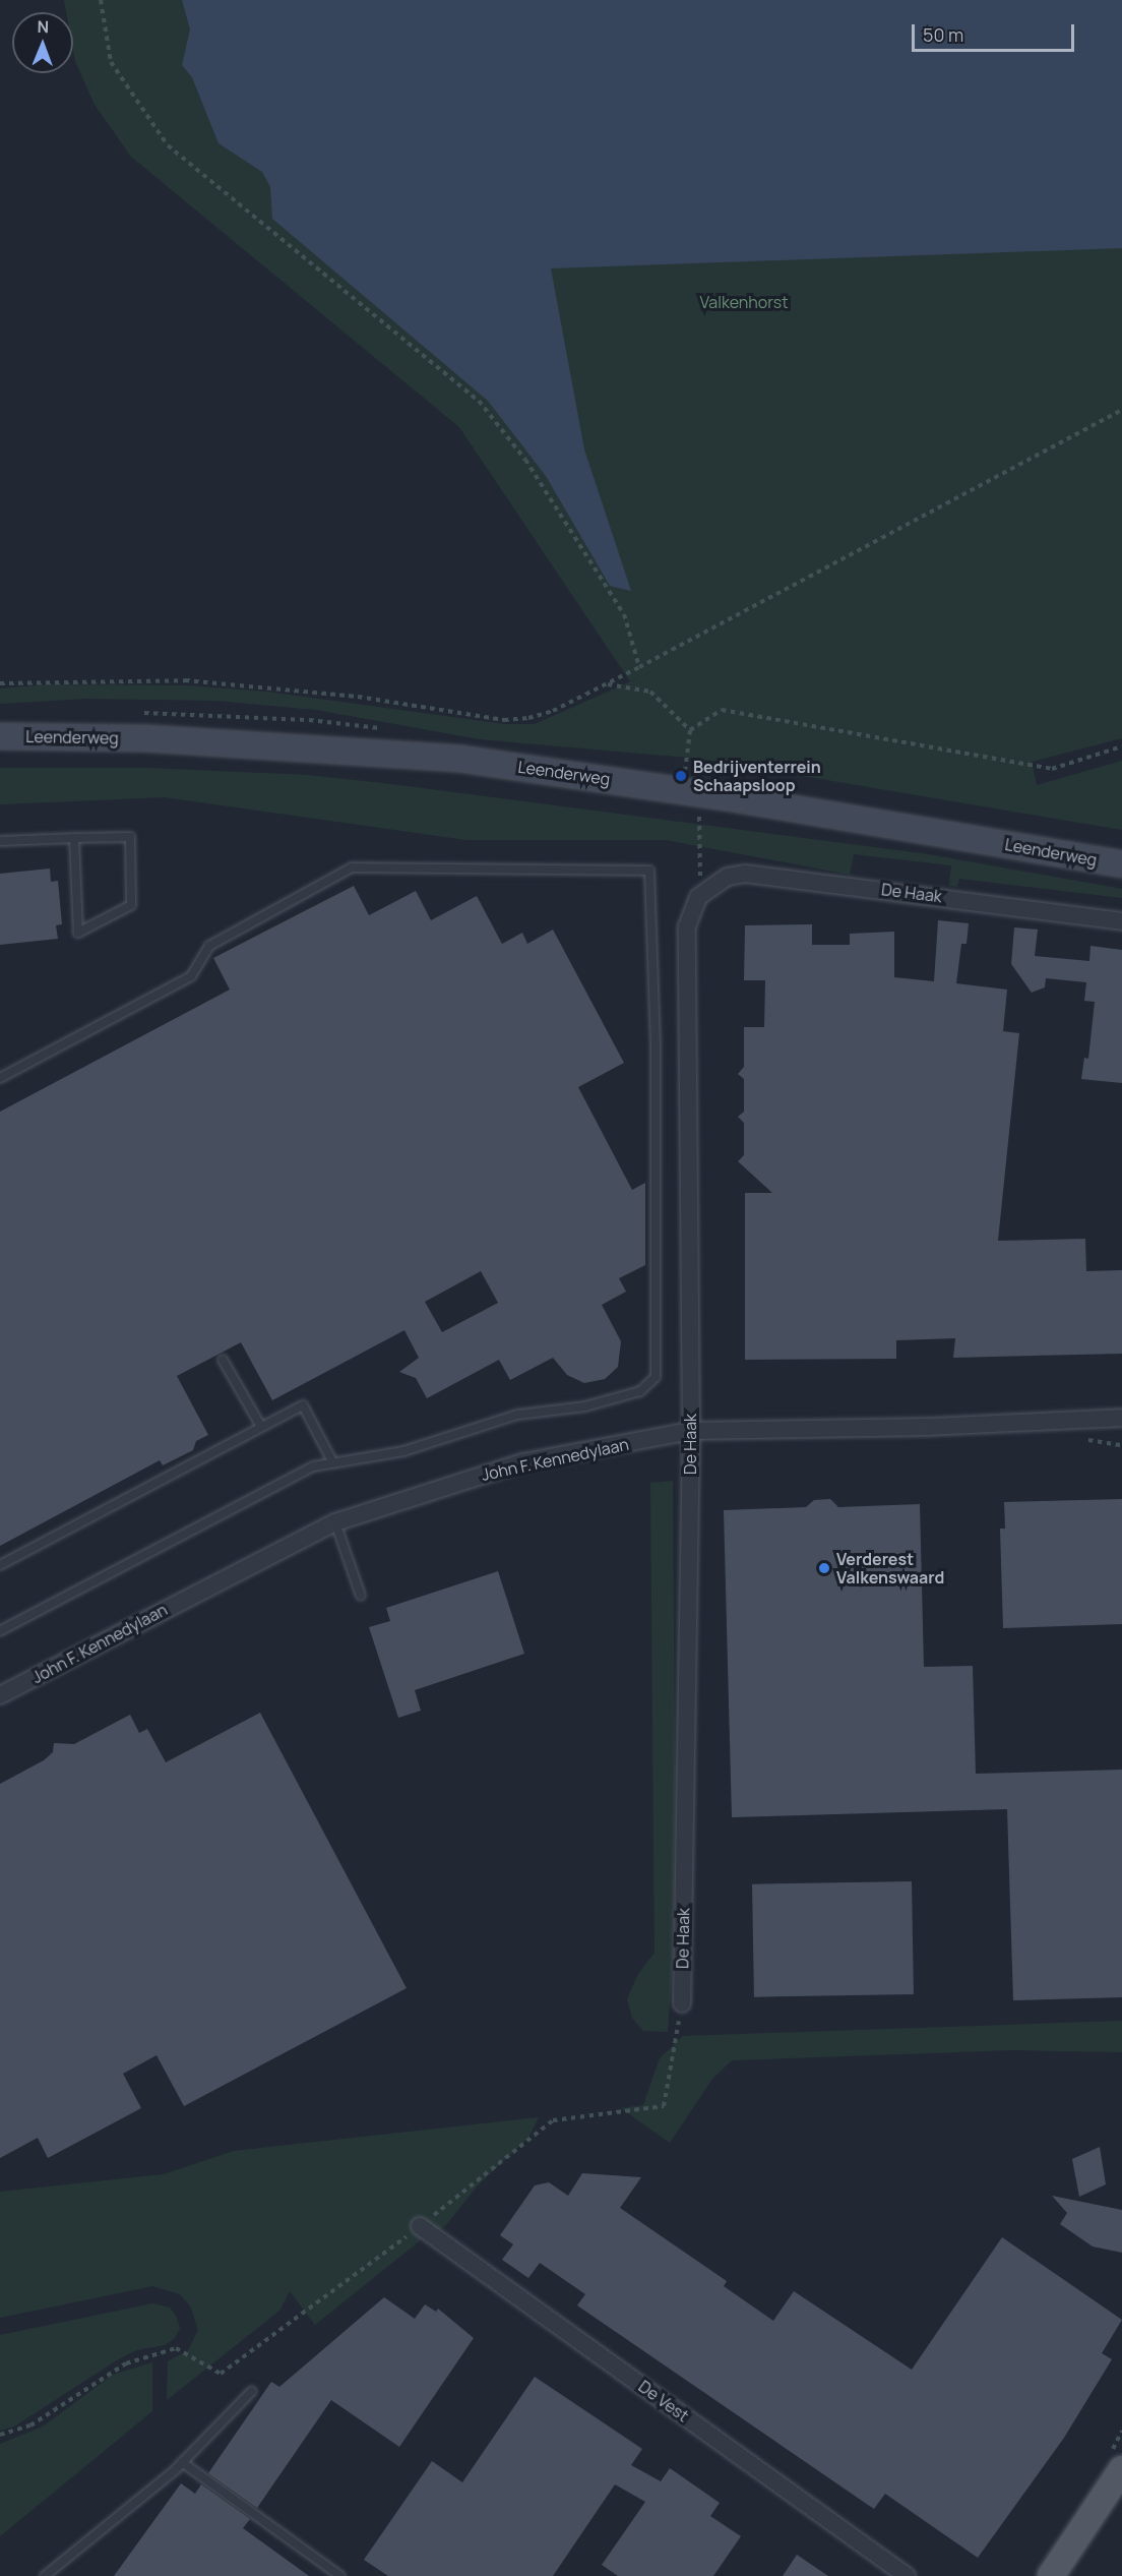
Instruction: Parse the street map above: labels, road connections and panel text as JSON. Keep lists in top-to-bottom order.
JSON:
{
  "streets": {
    "street": [
      "Leenderweg",
      "De Haak",
      "John F. Kennedylaan",
      "De Vest"
    ]
  },
  "crossings": [
    ["De Haak", "John F. Kennedylaan"]
  ],
  "parks": ["Valkenhorst"],
  "places": ["Bedrijventerrein Schaapsloop", "Verderest Valkenswaard"],
  "scale_bar": "50 m",
  "north": "top"
}
